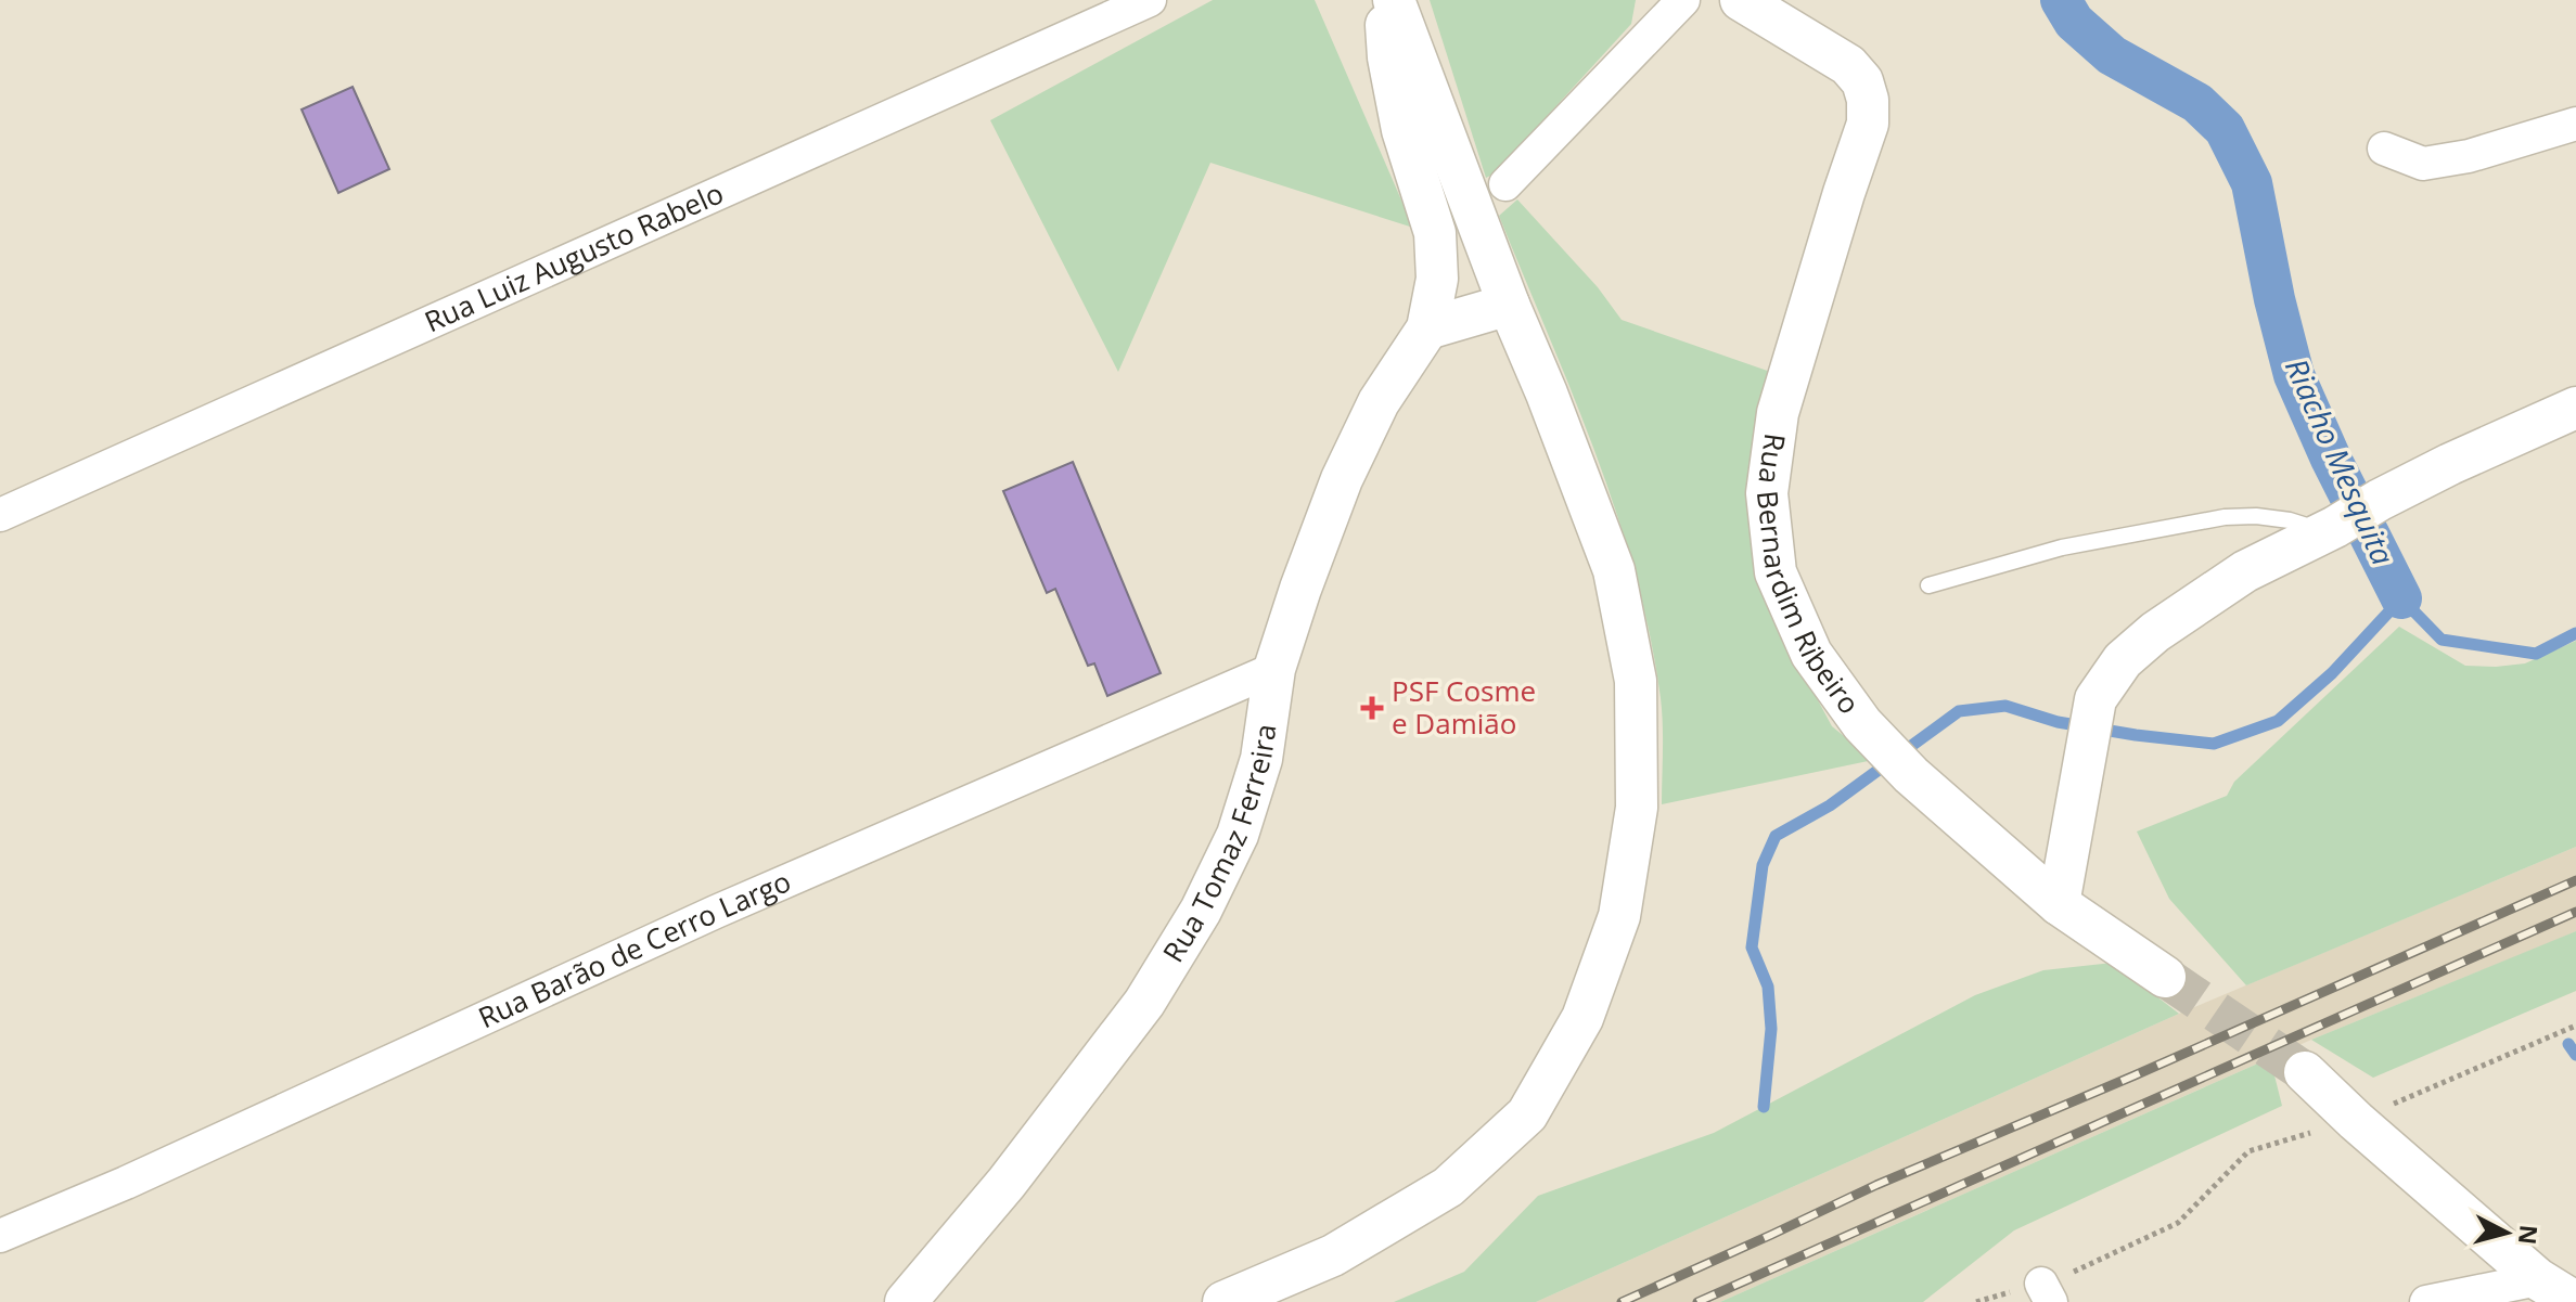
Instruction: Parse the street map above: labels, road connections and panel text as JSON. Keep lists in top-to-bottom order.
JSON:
{
  "streets": {
    "street": [
      "Rua Luiz Augusto Rabelo",
      "Rua Bernardim Ribeiro",
      "Rua Tomaz Ferreira",
      "Rua Barão de Cerro Largo"
    ]
  },
  "crossings": [
    ["Rua Tomaz Ferreira", "Rua Barão de Cerro Largo"]
  ],
  "water": ["Riacho Mesquita"],
  "places": {
    "health": ["PSF Cosme e Damião"]
  },
  "north": "right"
}
